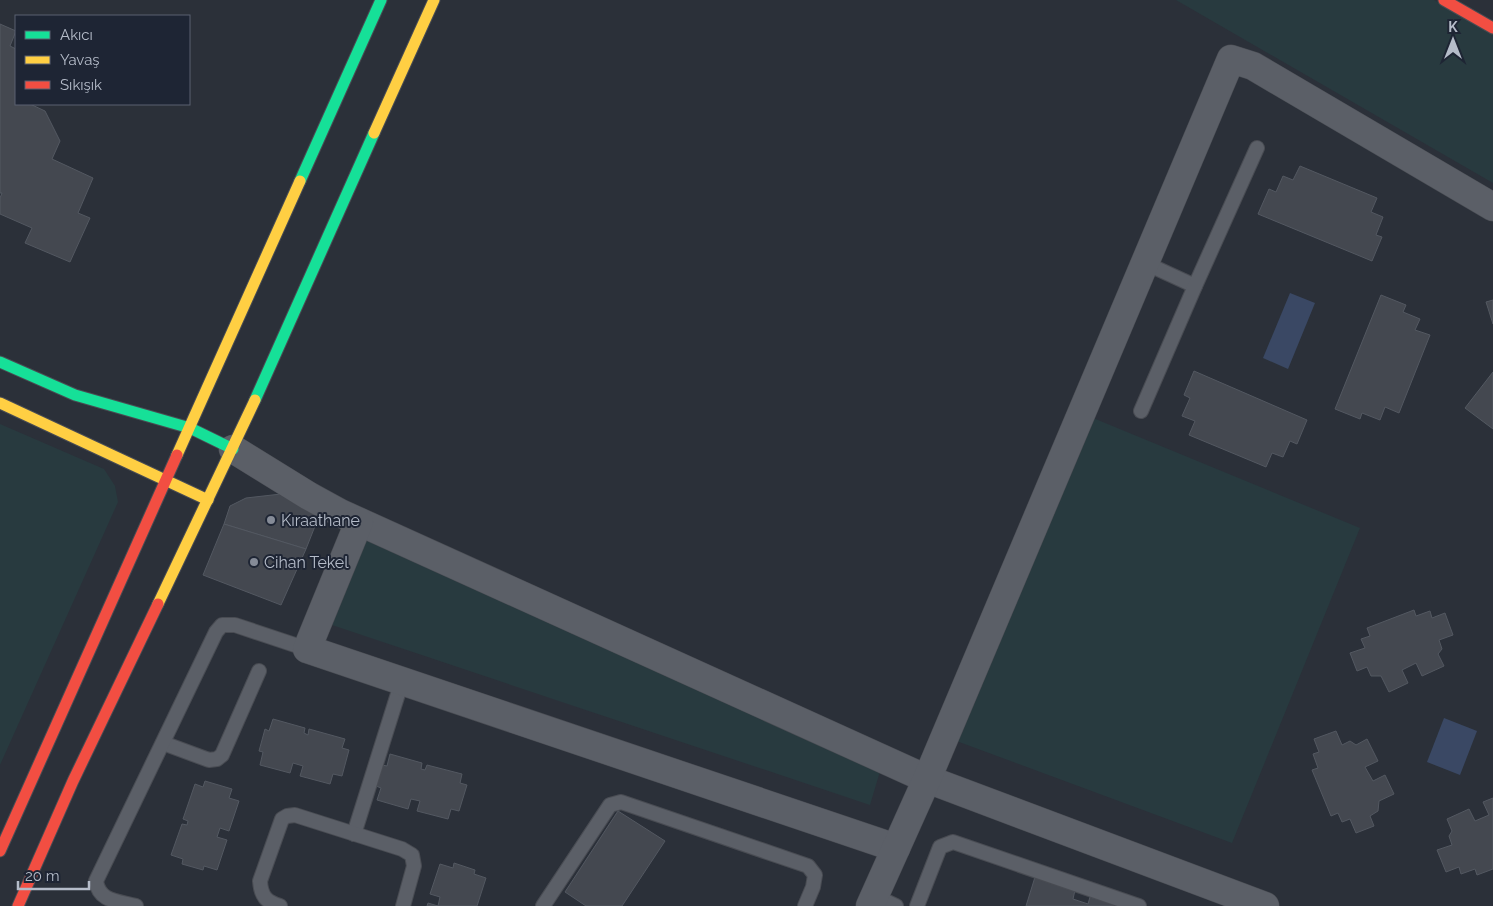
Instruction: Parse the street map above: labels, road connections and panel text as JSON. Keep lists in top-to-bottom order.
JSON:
{
  "places": ["Kıraathane", "Cihan Tekel"],
  "legend": ["Akıcı", "Yavaş", "Sıkışık"],
  "scale_bar": "20 m",
  "north": "top"
}
